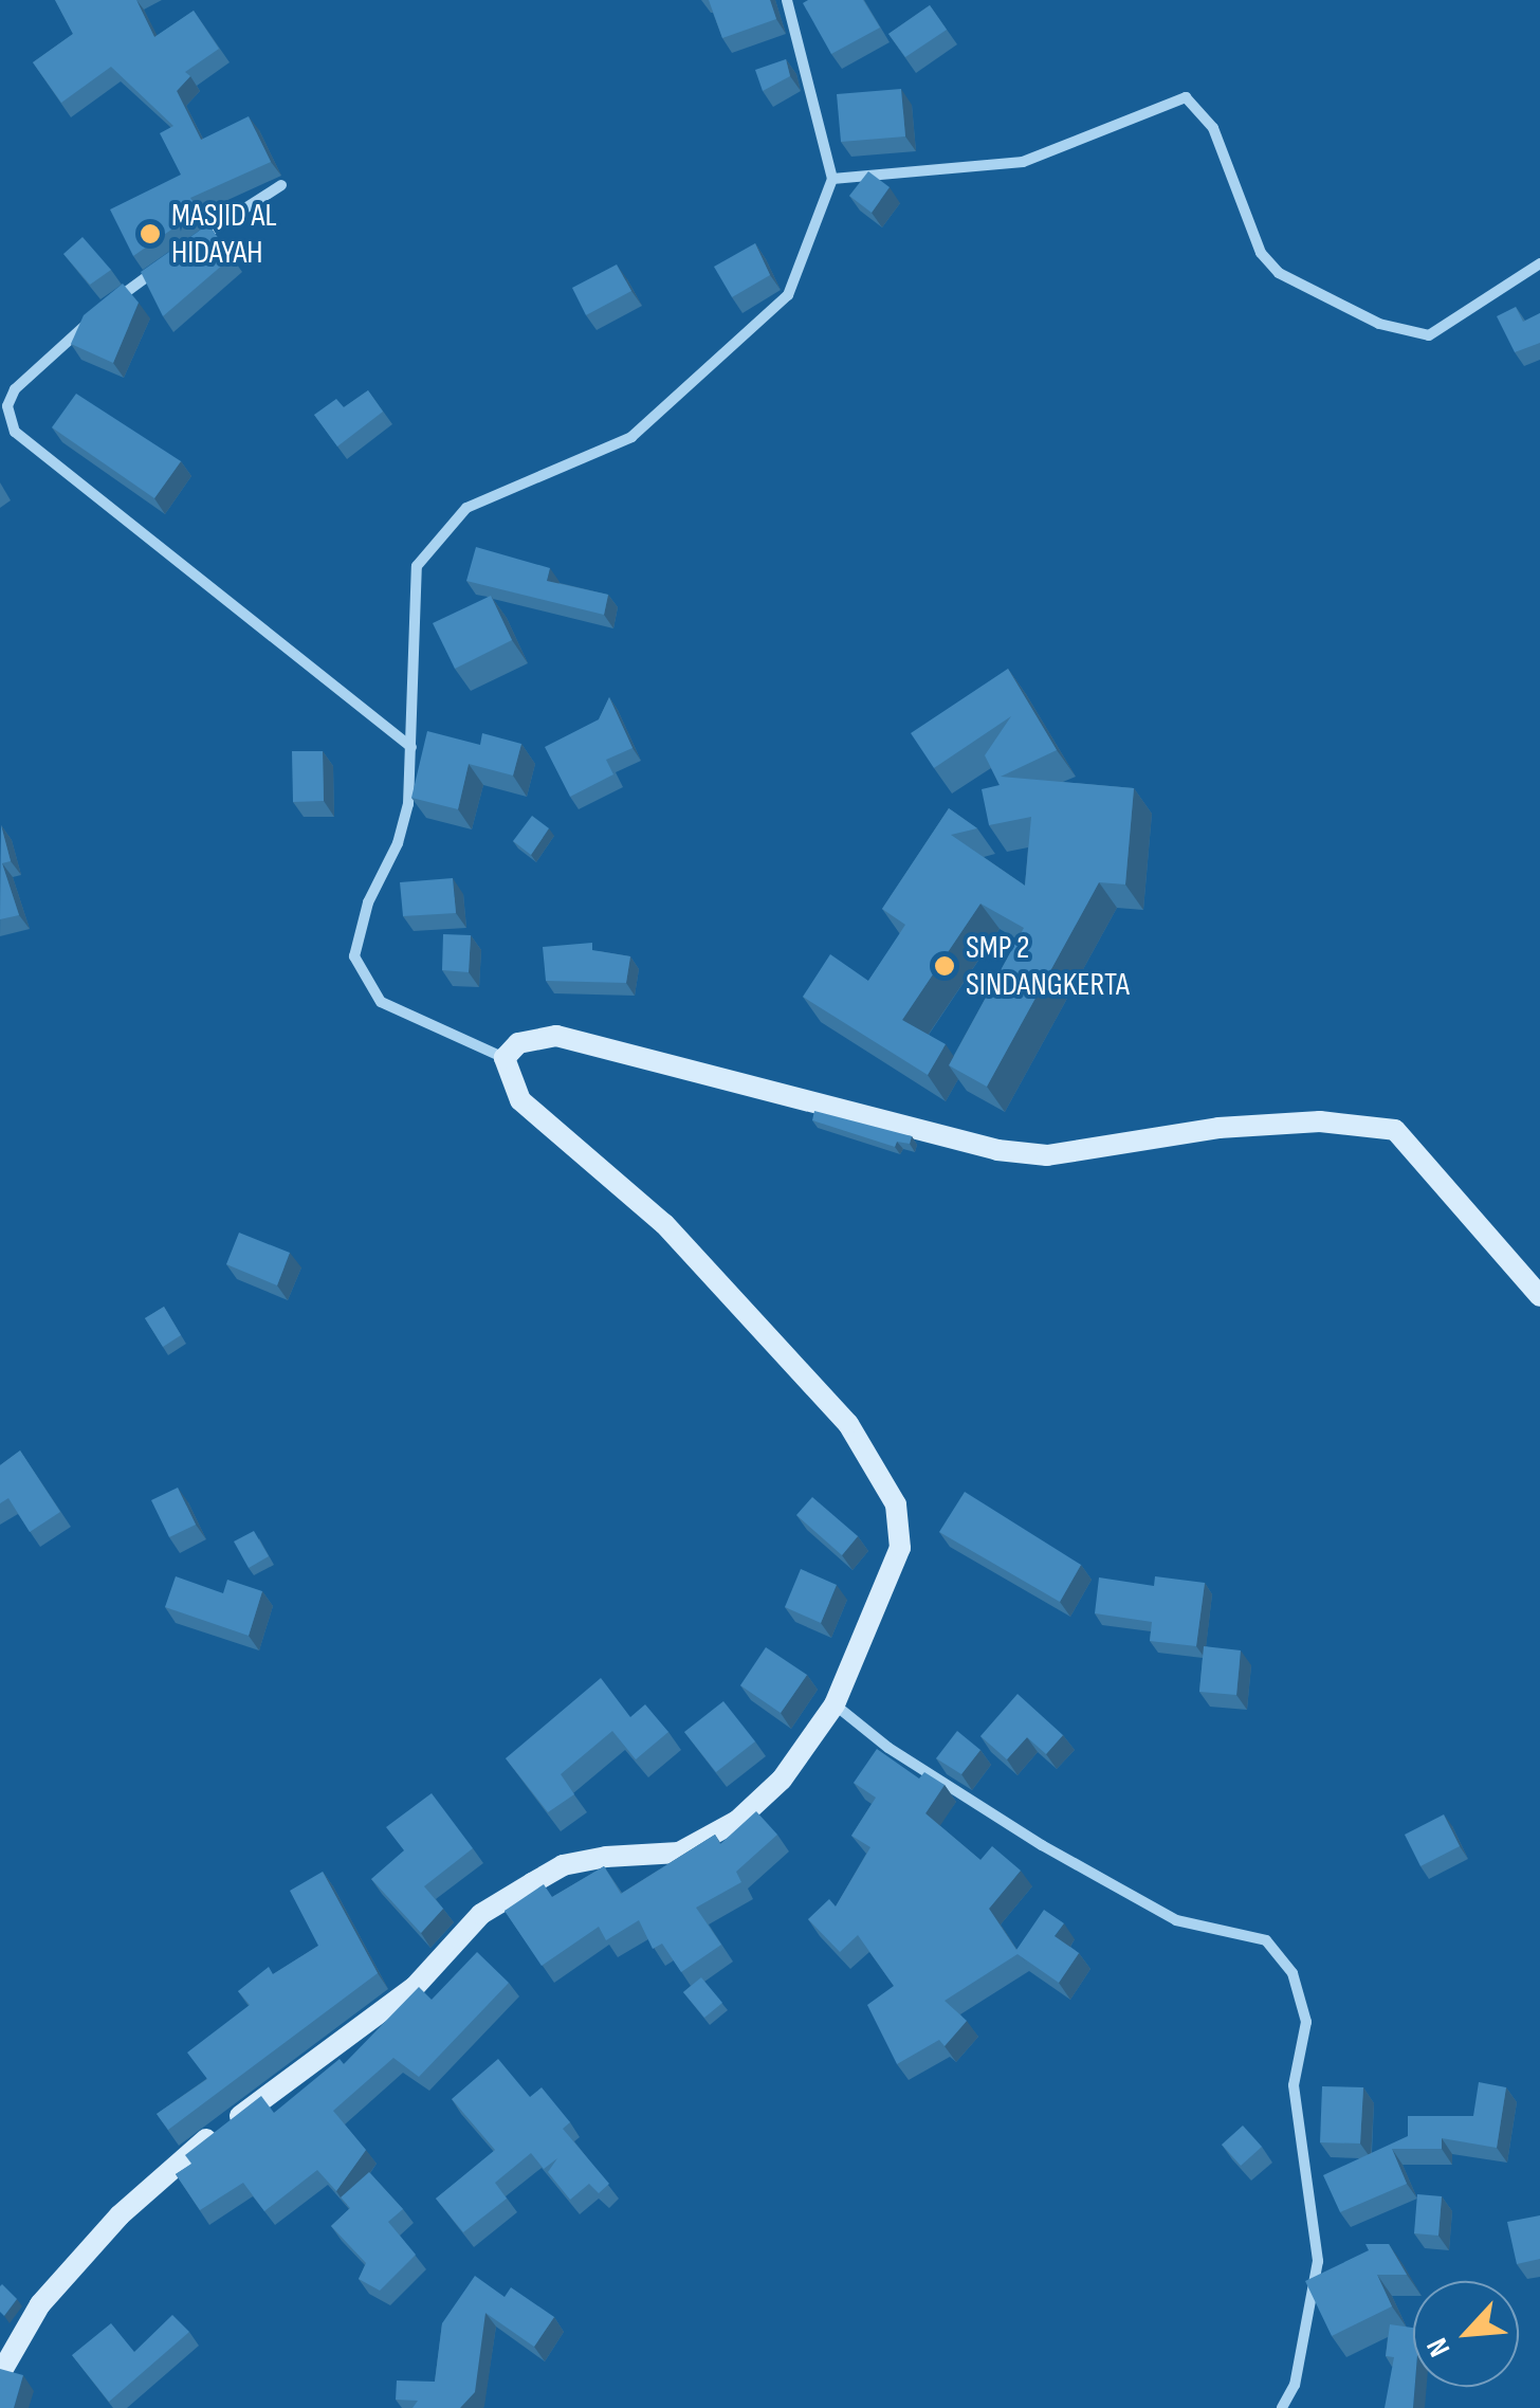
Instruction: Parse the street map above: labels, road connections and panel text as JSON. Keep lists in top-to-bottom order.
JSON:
{
  "places": ["MASJID AL HIDAYAH", "SMP 2 SINDANGKERTA"],
  "north": "bottom left"
}
